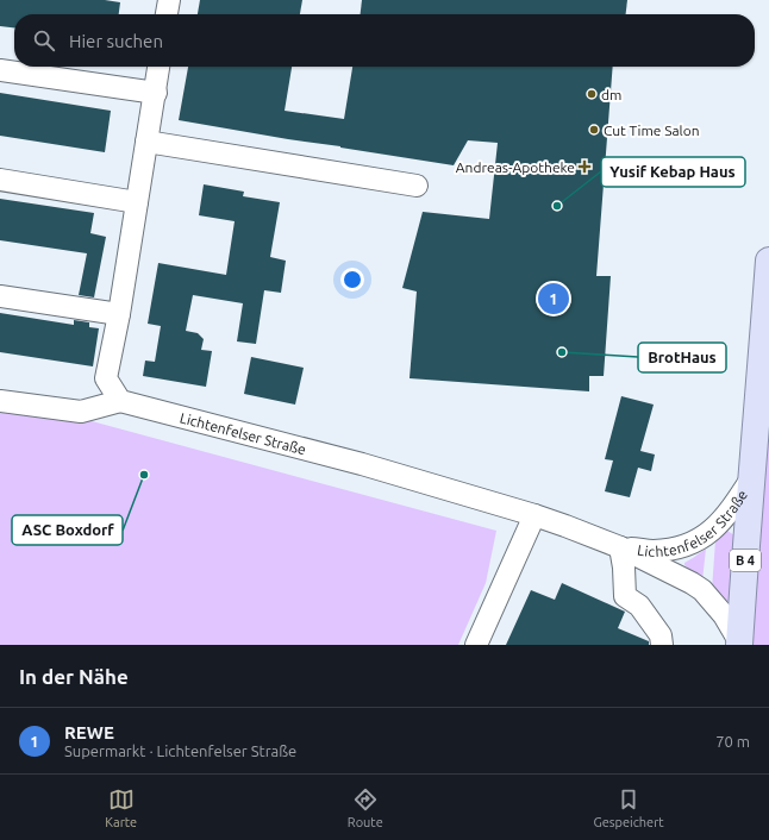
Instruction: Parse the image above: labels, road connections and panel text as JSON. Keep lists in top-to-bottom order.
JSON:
{
  "streets": {
    "main road": ["B 4"],
    "street": ["Lichtenfelser Straße"]
  },
  "crossings": [
    ["Lichtenfelser Straße", "B 4"]
  ],
  "places": {
    "other": [
      "dm",
      "Cut Time Salon",
      "Yusif Kebap Haus",
      "BrotHaus",
      "ASC Boxdorf"
    ],
    "health": ["Andreas-Apotheke"]
  },
  "page": {
    "search": "Hier suchen",
    "pins": "1",
    "heading": "In der Nähe",
    "list": [
      {
        "mark": "1",
        "name": "REWE",
        "note": "Supermarkt · Lichtenfelser Straße",
        "value": "70 m"
      }
    ],
    "nav": ["Karte", "Route", "Gespeichert"]
  }
}
